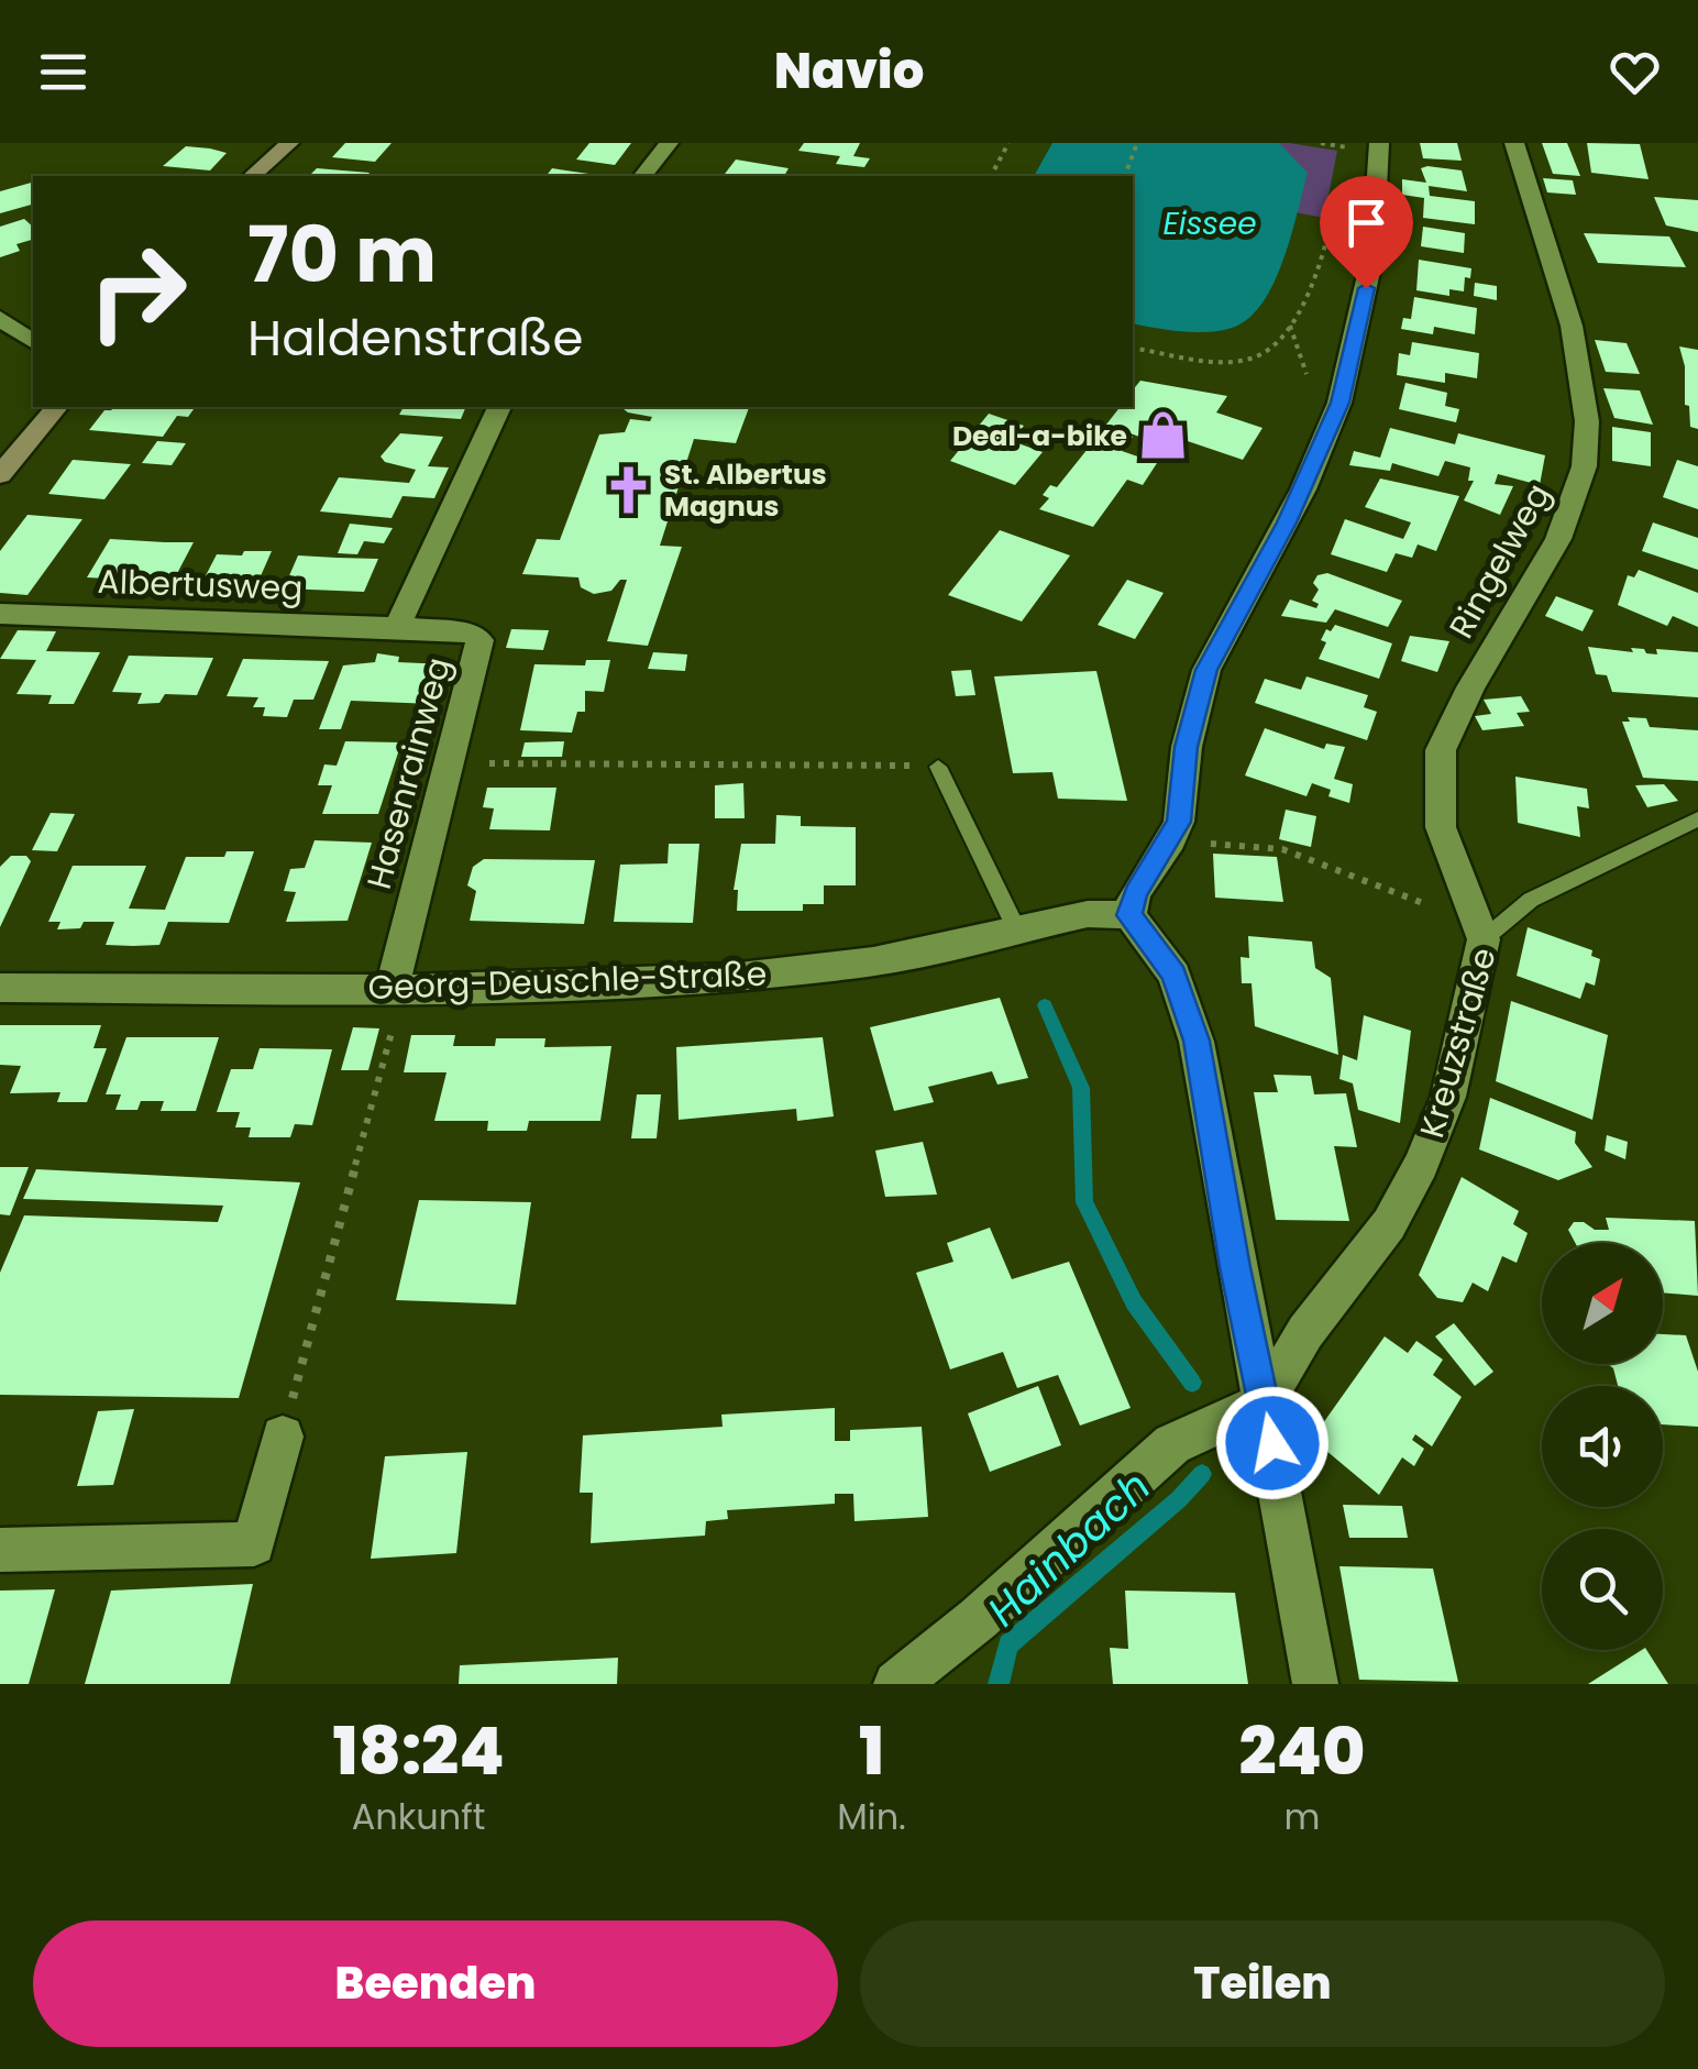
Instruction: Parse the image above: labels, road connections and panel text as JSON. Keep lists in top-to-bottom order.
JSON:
{
  "streets": {
    "street": [
      "Ringelweg",
      "Albertusweg",
      "Hasenrainweg",
      "Georg-Deuschle-Straße",
      "Kreuzstraße"
    ]
  },
  "crossings": [
    ["Ringelweg", "Kreuzstraße"],
    ["Albertusweg", "Hasenrainweg"],
    ["Hasenrainweg", "Georg-Deuschle-Straße"]
  ],
  "water": ["Eissee", "Hainbach"],
  "places": {
    "shop": ["Deal-a-bike"],
    "church": ["St. Albertus Magnus"]
  },
  "north": "top right",
  "page": {
    "header": "Navio",
    "turn": ["70 m", "Haldenstraße"],
    "eta": [
      "18:24",
      "Ankunft",
      "1",
      "Min.",
      "240",
      "m"
    ],
    "buttons": ["Beenden", "Teilen"]
  }
}
